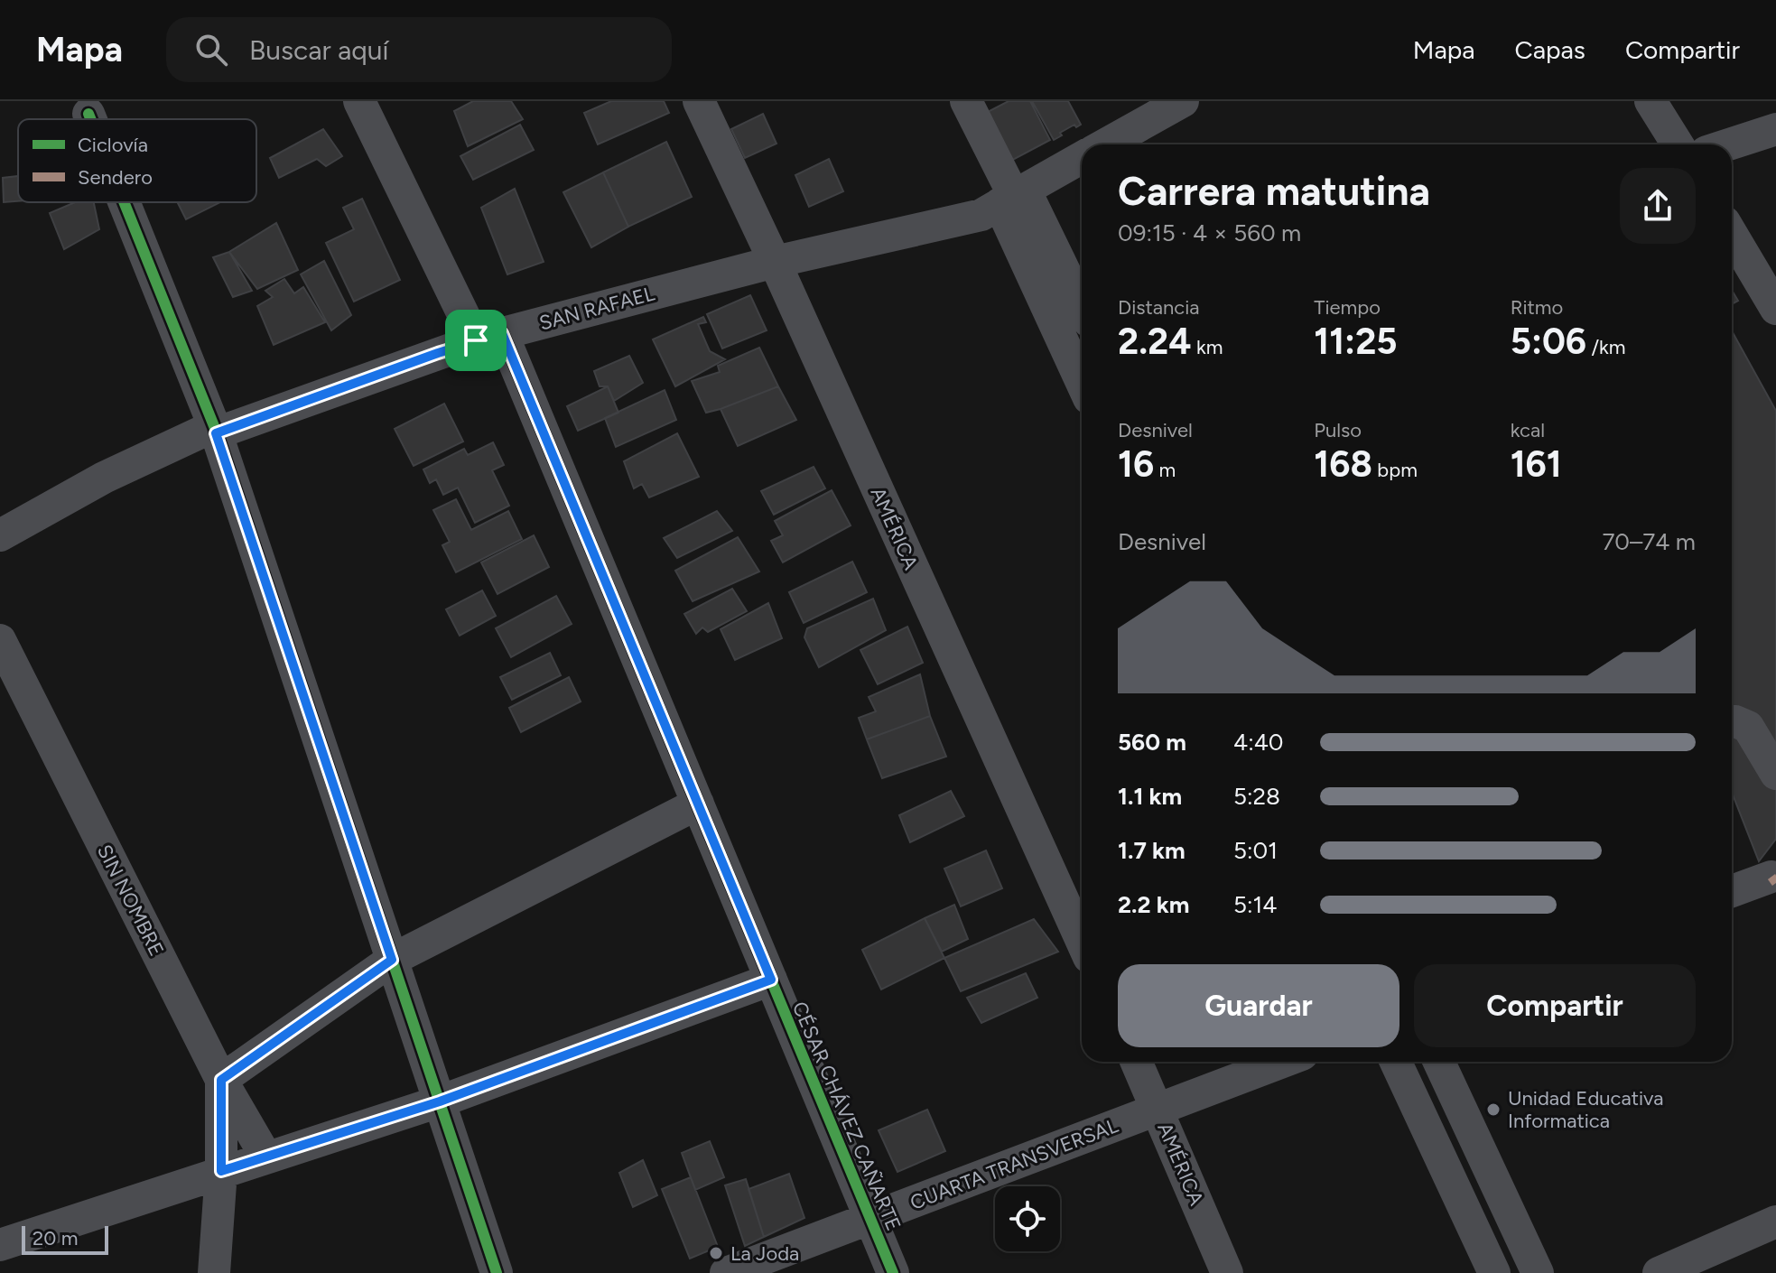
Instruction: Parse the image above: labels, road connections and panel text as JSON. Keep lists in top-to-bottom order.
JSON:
{
  "streets": {
    "street": [
      "SAN RAFAEL",
      "AMÉRICA",
      "SIN NOMBRE",
      "CÉSAR CHÁVEZ CAÑARTE",
      "CUARTA TRANSVERSAL"
    ]
  },
  "crossings": [
    ["SAN RAFAEL", "AMÉRICA"],
    ["SAN RAFAEL", "CÉSAR CHÁVEZ CAÑARTE"],
    ["AMÉRICA", "CUARTA TRANSVERSAL"],
    ["CÉSAR CHÁVEZ CAÑARTE", "CUARTA TRANSVERSAL"]
  ],
  "places": ["Unidad Educativa Informatica", "La Joda"],
  "legend": ["Ciclovía", "Sendero"],
  "scale_bar": "20 m",
  "page": {
    "header": "Mapa",
    "search": "Buscar aquí",
    "nav": ["Mapa", "Capas", "Compartir"],
    "heading": ["Carrera matutina", "09:15 · 4 × 560 m"],
    "stats": [
      ["Distancia", "2.24 km"],
      ["Tiempo", "11:25"],
      ["Ritmo", "5:06 /km"],
      ["Desnivel", "16 m"],
      ["Pulso", "168 bpm"],
      ["kcal", "161"]
    ],
    "chart": ["Desnivel", "70–74 m"],
    "list": [
      {
        "name": "560 m",
        "note": "4:40"
      },
      {
        "name": "1.1 km",
        "note": "5:28"
      },
      {
        "name": "1.7 km",
        "note": "5:01"
      },
      {
        "name": "2.2 km",
        "note": "5:14"
      }
    ],
    "buttons": ["Guardar", "Compartir"],
    "scale": "20 m"
  }
}
